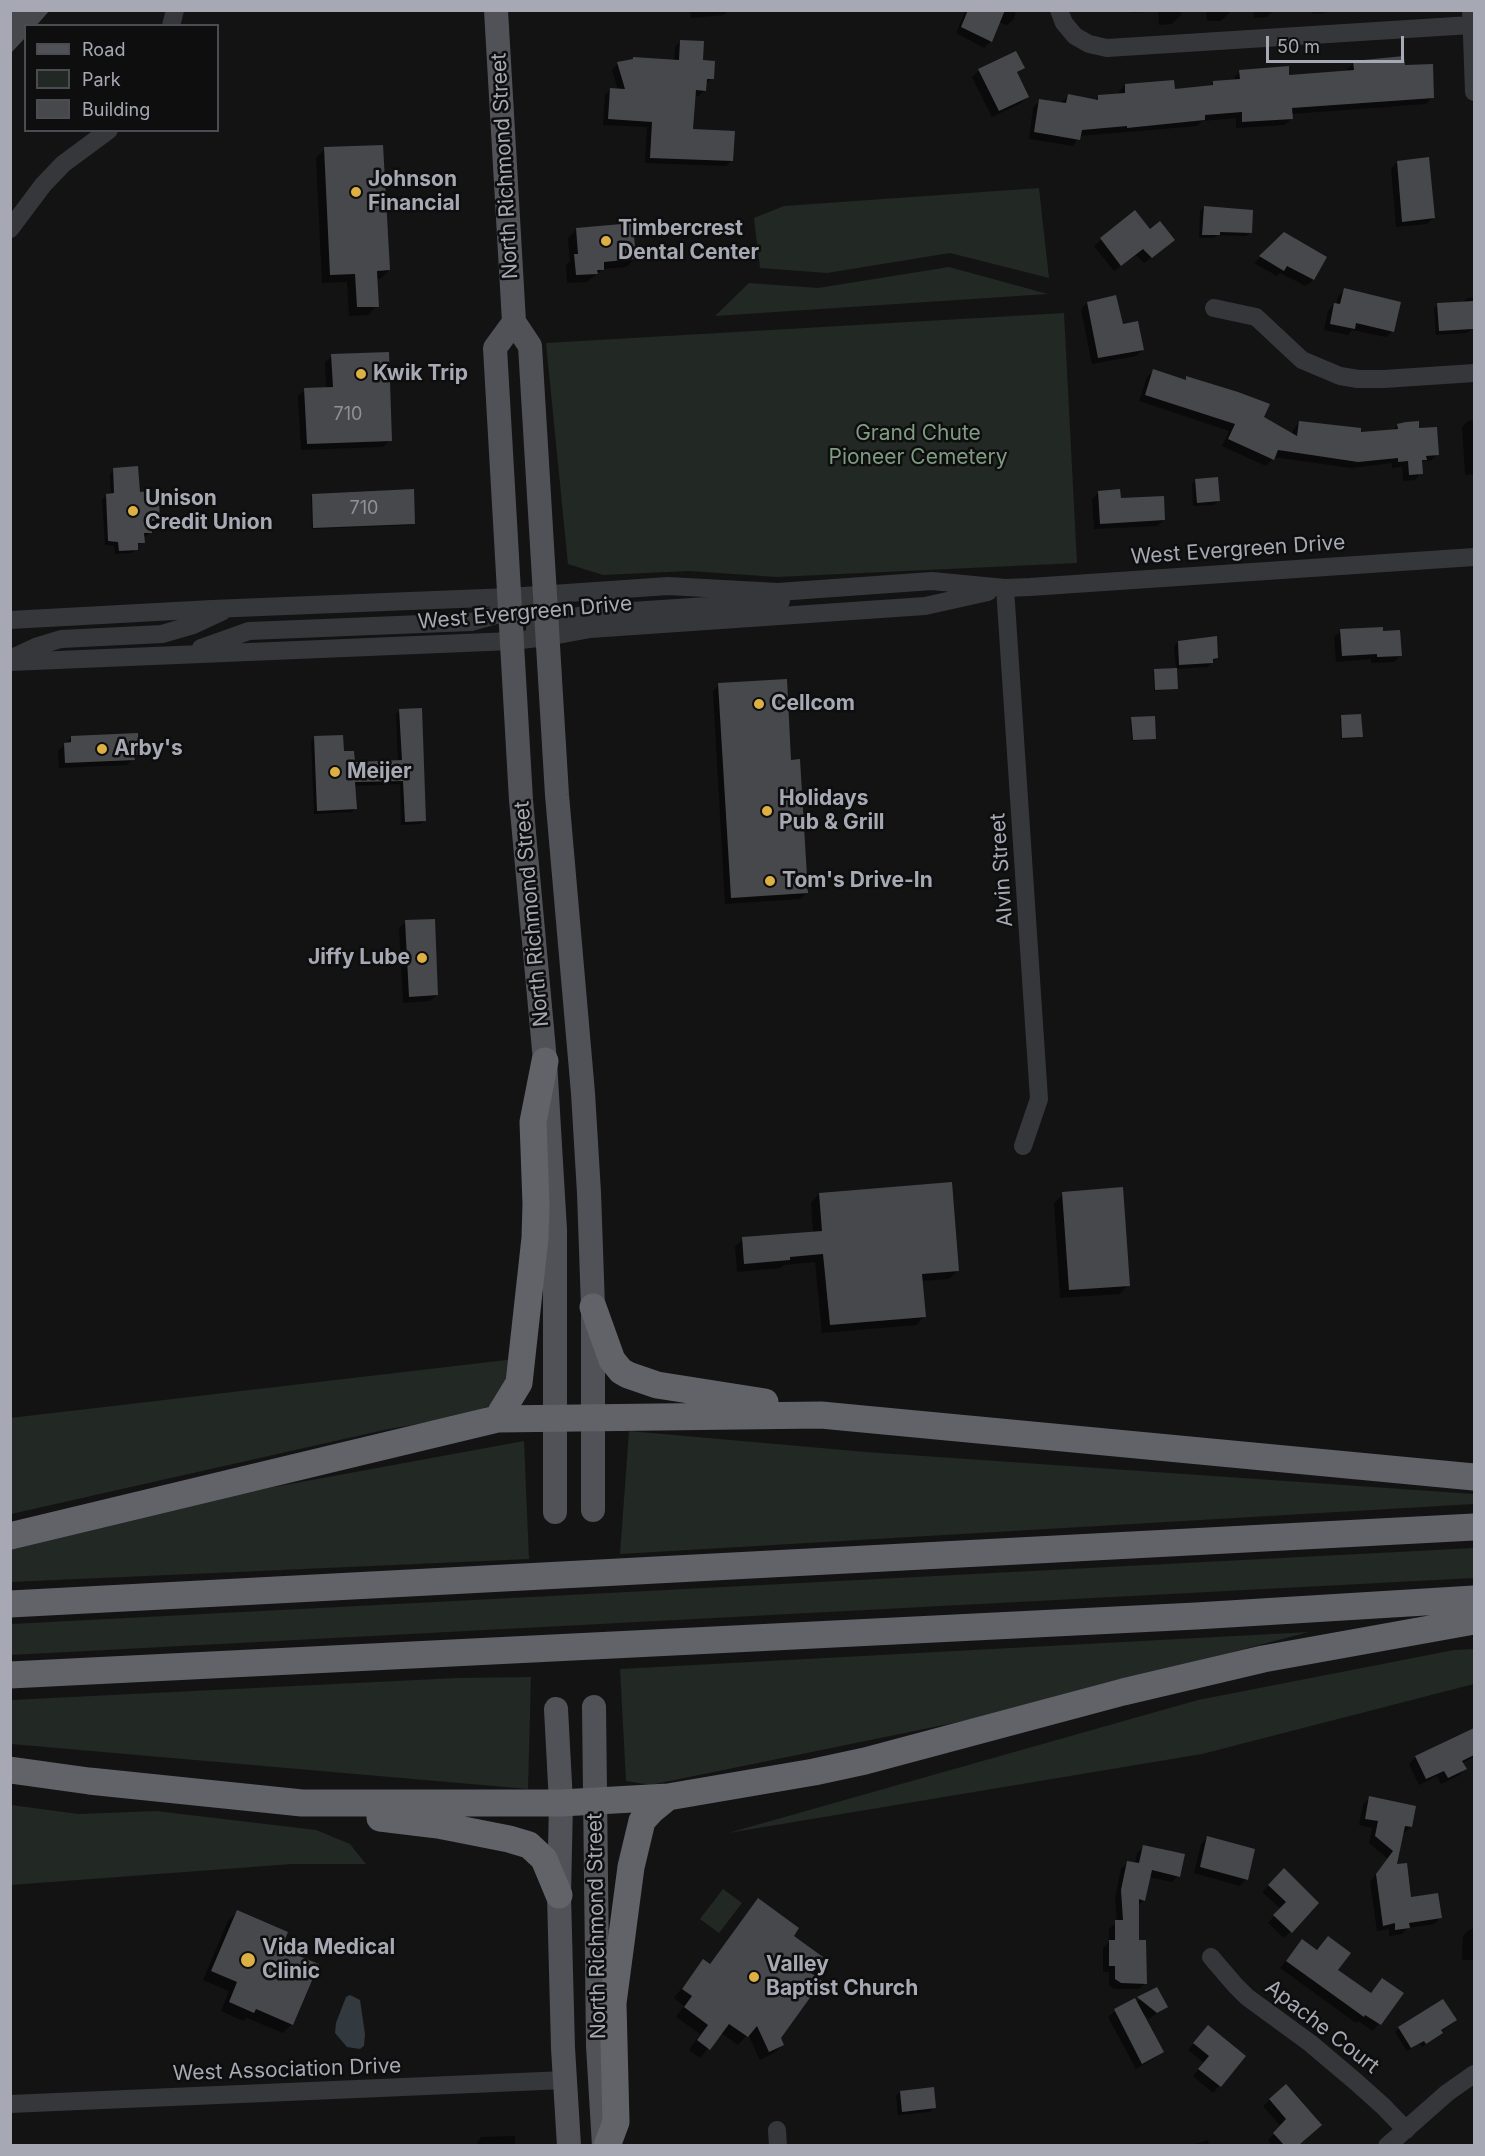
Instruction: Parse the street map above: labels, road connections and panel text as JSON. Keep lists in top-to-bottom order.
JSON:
{
  "streets": {
    "main road": ["North Richmond Street"],
    "street": [
      "West Evergreen Drive",
      "Alvin Street",
      "Apache Court",
      "West Association Drive"
    ]
  },
  "crossings": [
    ["North Richmond Street", "West Evergreen Drive"],
    ["North Richmond Street", "West Association Drive"],
    ["West Evergreen Drive", "Alvin Street"]
  ],
  "parks": ["Grand Chute Pioneer Cemetery"],
  "places": [
    "Johnson Financial",
    "Timbercrest Dental Center",
    "Kwik Trip",
    "Unison Credit Union",
    "Cellcom",
    "Arby's",
    "Meijer",
    "Holidays Pub & Grill",
    "Tom's Drive-In",
    "Jiffy Lube",
    "Vida Medical Clinic",
    "Valley Baptist Church"
  ],
  "house_numbers": ["710", "710"],
  "legend": ["Road", "Park", "Building"],
  "scale_bar": "50 m"
}
